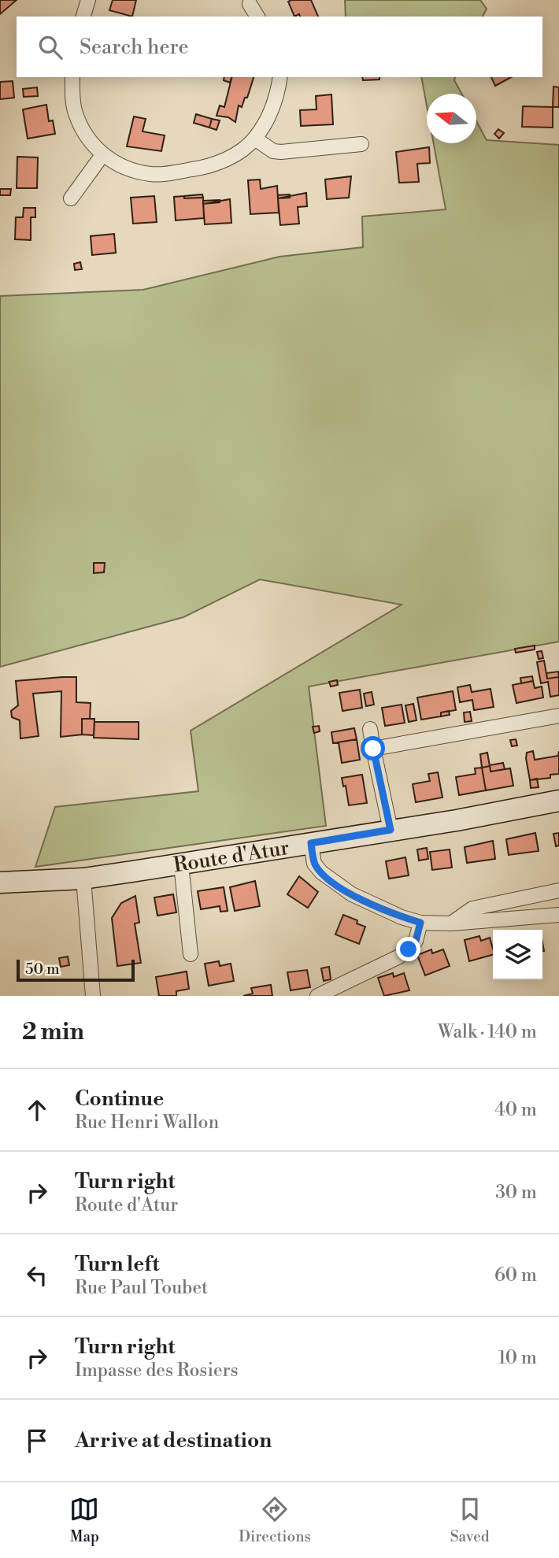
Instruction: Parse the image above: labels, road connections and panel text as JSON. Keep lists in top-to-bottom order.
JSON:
{
  "streets": {
    "main road": ["Route d'Atur"]
  },
  "scale_bar": "50 m",
  "north": "left",
  "page": {
    "search": "Search here",
    "scale": "50 m",
    "heading": ["2 min", "Walk · 140 m"],
    "list": [
      ["Continue", "Rue Henri Wallon", "40 m"],
      ["Turn right", "Route d'Atur", "30 m"],
      ["Turn left", "Rue Paul Toubet", "60 m"],
      ["Turn right", "Impasse des Rosiers", "10 m"],
      "Arrive at destination"
    ],
    "nav": ["Map", "Directions", "Saved"]
  }
}
